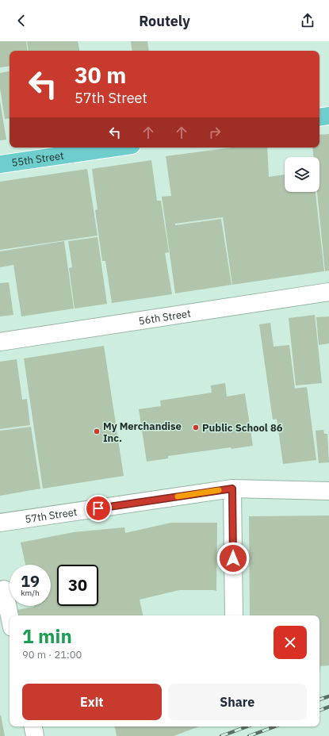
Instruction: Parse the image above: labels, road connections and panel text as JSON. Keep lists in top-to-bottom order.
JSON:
{
  "streets": {
    "main road": ["55th Street"],
    "street": ["56th Street", "57th Street"]
  },
  "places": ["Public School 86", "My Merchandise Inc."],
  "page": {
    "header": "Routely",
    "turn": ["30 m", "57th Street"],
    "speed": "19 km/h",
    "limit": "30",
    "heading": ["1 min", "90 m · 21:00"],
    "buttons": ["Exit", "Share"]
  }
}
